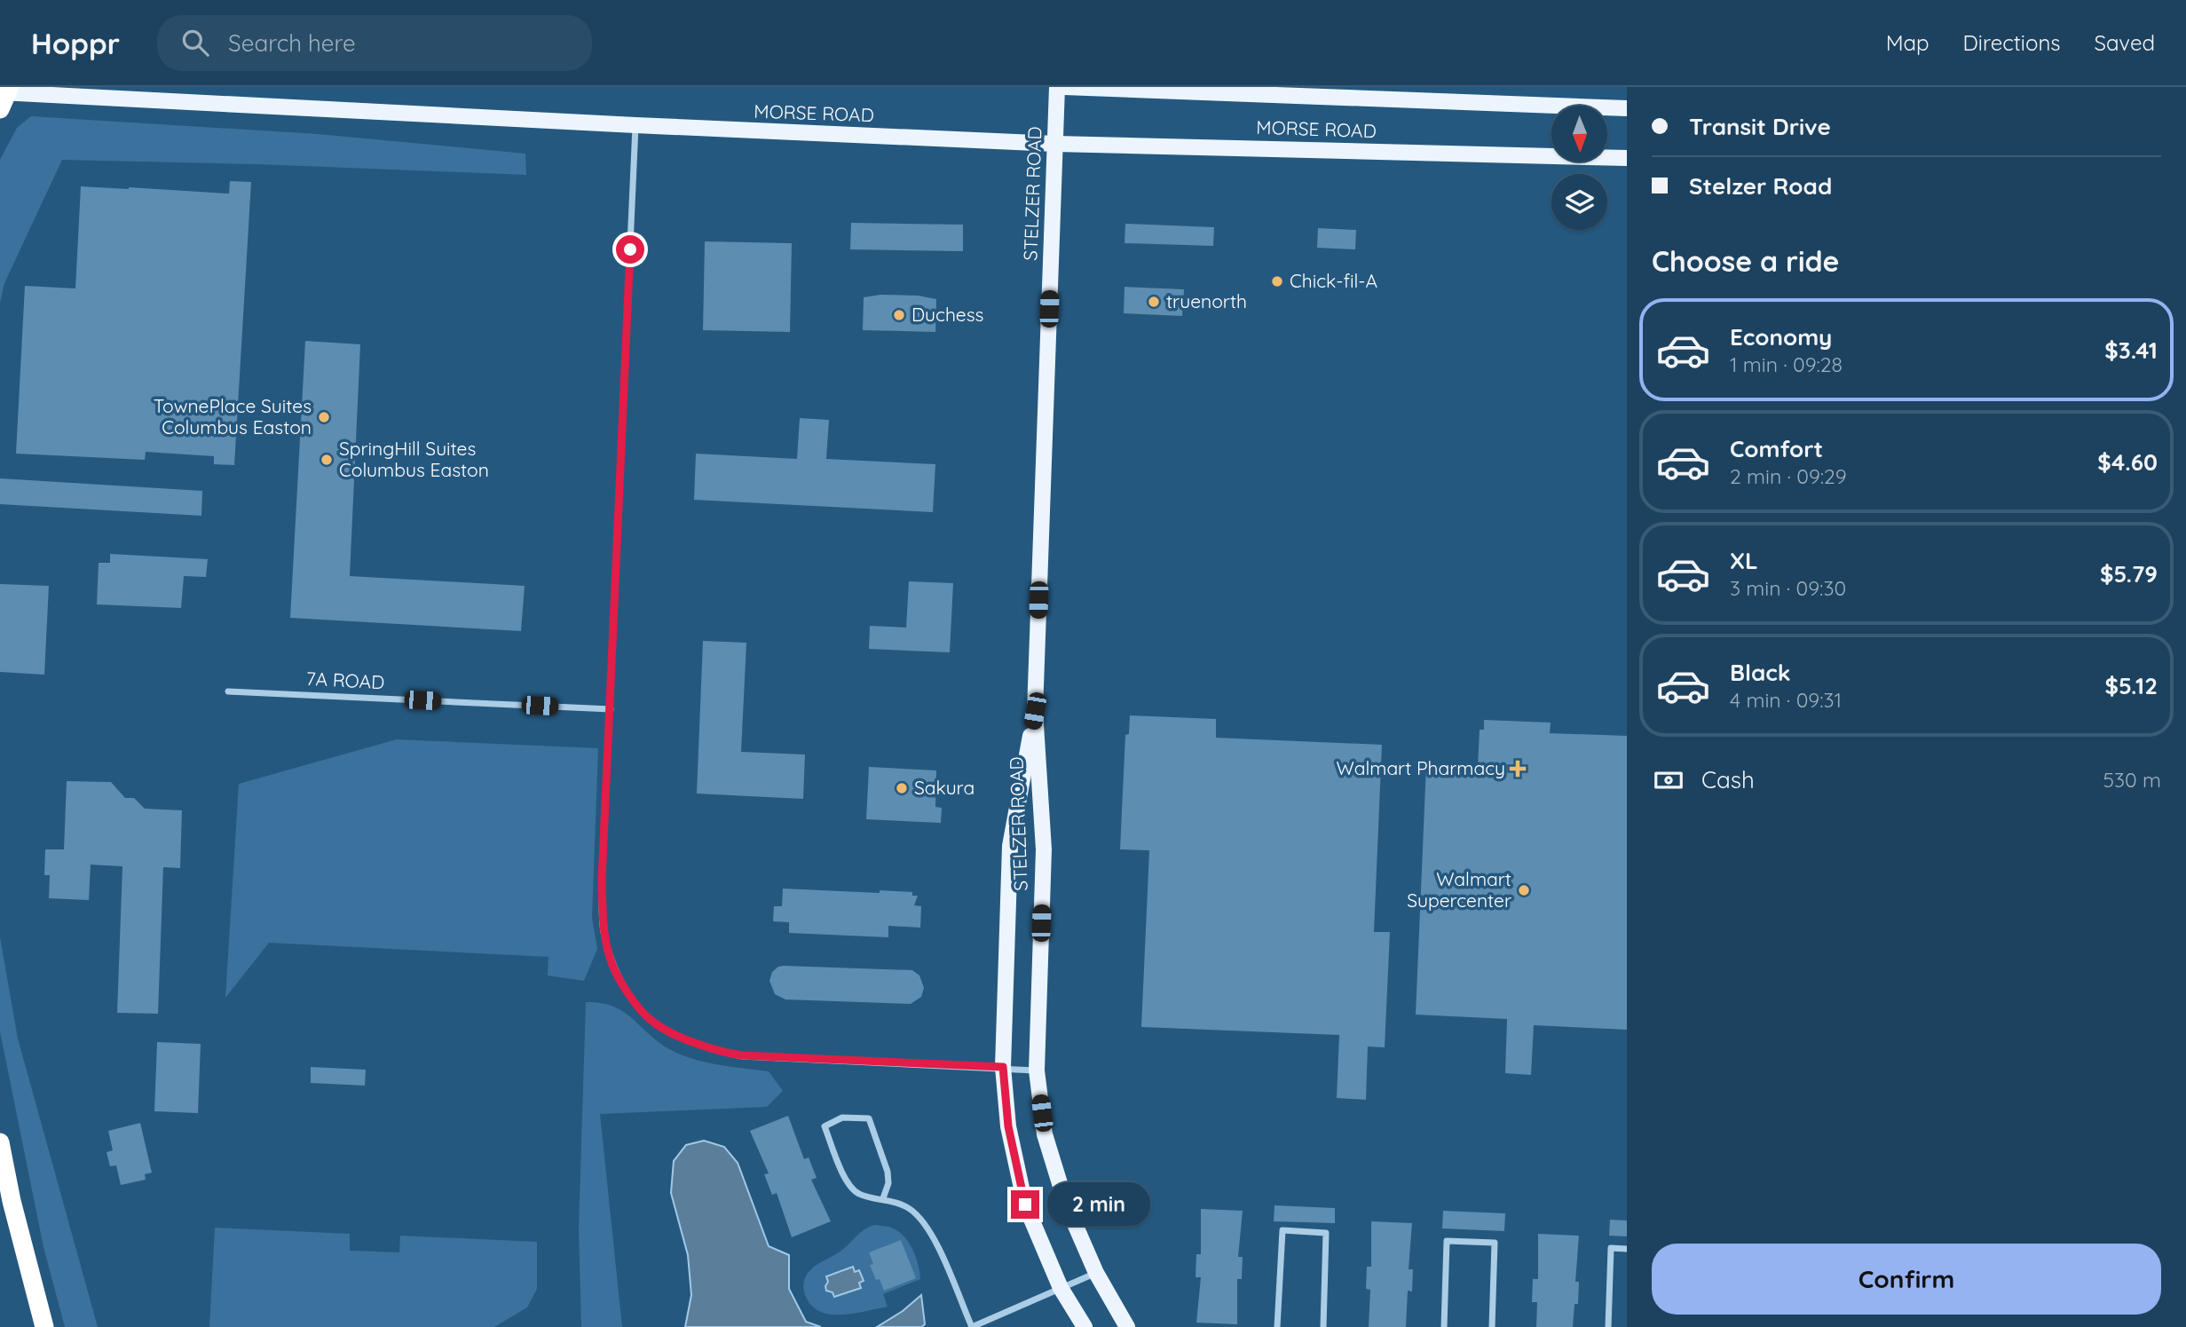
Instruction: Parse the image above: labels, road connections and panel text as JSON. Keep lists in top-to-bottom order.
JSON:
{
  "streets": {
    "main road": ["MORSE ROAD", "STELZER ROAD"],
    "street": ["7A ROAD"]
  },
  "crossings": [
    ["MORSE ROAD", "STELZER ROAD"]
  ],
  "places": {
    "other": [
      "Chick-fil-A",
      "truenorth",
      "Duchess",
      "TownePlace Suites Columbus Easton",
      "SpringHill Suites Columbus Easton",
      "Sakura",
      "Walmart Supercenter"
    ],
    "health": ["Walmart Pharmacy"]
  },
  "north": "bottom",
  "page": {
    "header": "Hoppr",
    "search": "Search here",
    "nav": ["Map", "Directions", "Saved"],
    "banner": ["Transit Drive", "Stelzer Road"],
    "heading": "Choose a ride",
    "list": [
      {
        "name": "Economy",
        "note": "1 min · 09:28",
        "value": "$3.41"
      },
      {
        "name": "Comfort",
        "note": "2 min · 09:29",
        "value": "$4.60"
      },
      {
        "name": "XL",
        "note": "3 min · 09:30",
        "value": "$5.79"
      },
      {
        "name": "Black",
        "note": "4 min · 09:31",
        "value": "$5.12"
      }
    ],
    "pay": ["Cash", "530 m"],
    "bubble": "2 min",
    "buttons": "Confirm"
  }
}
